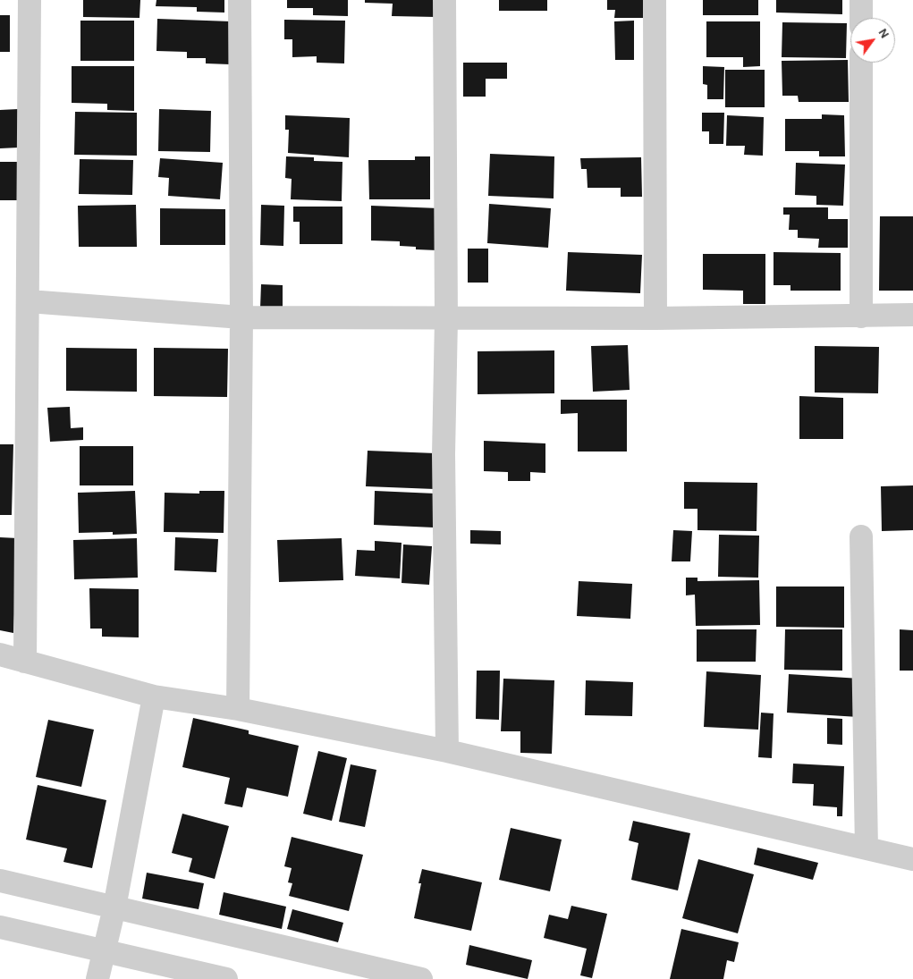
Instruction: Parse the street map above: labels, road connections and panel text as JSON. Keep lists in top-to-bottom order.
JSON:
{
  "north": "top right"
}
